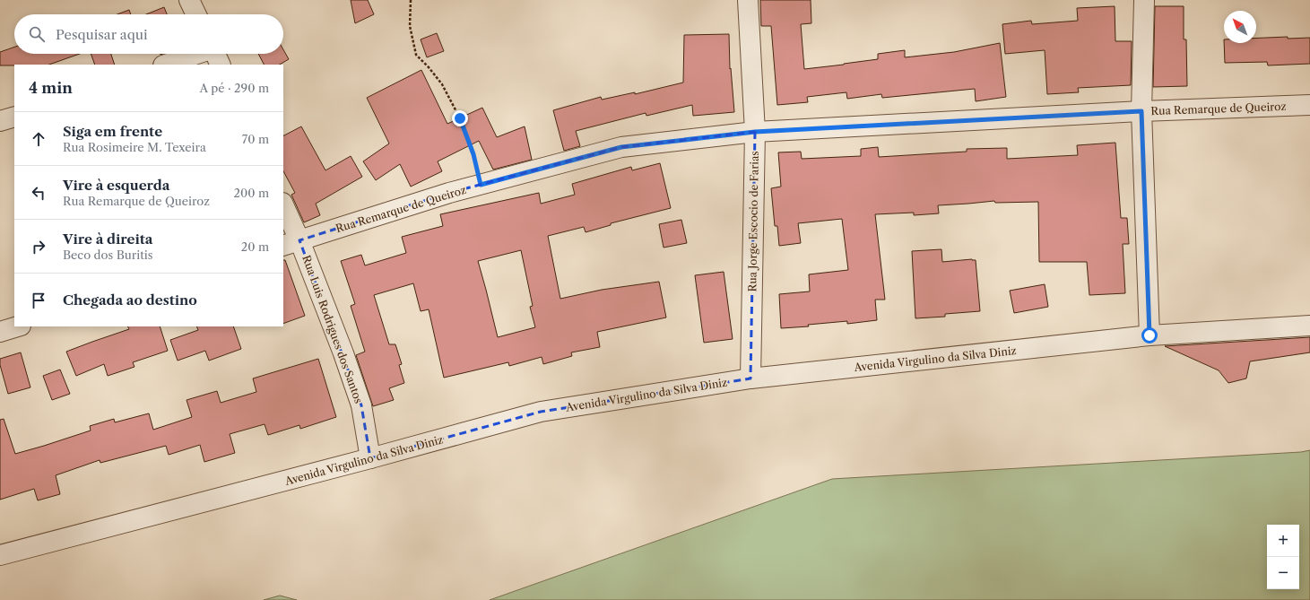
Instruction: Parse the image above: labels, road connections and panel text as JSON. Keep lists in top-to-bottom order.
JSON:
{
  "streets": {
    "street": [
      "Rua Remarque de Queiroz",
      "Rua Jorge Escocio de Farias",
      "Rua Luis Rodrigues dos Santos",
      "Avenida Virgulino da Silva Diniz"
    ]
  },
  "crossings": [
    ["Rua Remarque de Queiroz", "Rua Jorge Escocio de Farias"],
    ["Rua Remarque de Queiroz", "Rua Luis Rodrigues dos Santos"],
    ["Rua Jorge Escocio de Farias", "Avenida Virgulino da Silva Diniz"],
    ["Rua Luis Rodrigues dos Santos", "Avenida Virgulino da Silva Diniz"]
  ],
  "north": "top left",
  "page": {
    "search": "Pesquisar aqui",
    "heading": ["4 min", "A pé · 290 m"],
    "list": [
      ["Siga em frente", "Rua Rosimeire M. Texeira", "70 m"],
      ["Vire à esquerda", "Rua Remarque de Queiroz", "200 m"],
      ["Vire à direita", "Beco dos Buritis", "20 m"],
      "Chegada ao destino"
    ],
    "map_buttons": ["+", "−"]
  }
}
